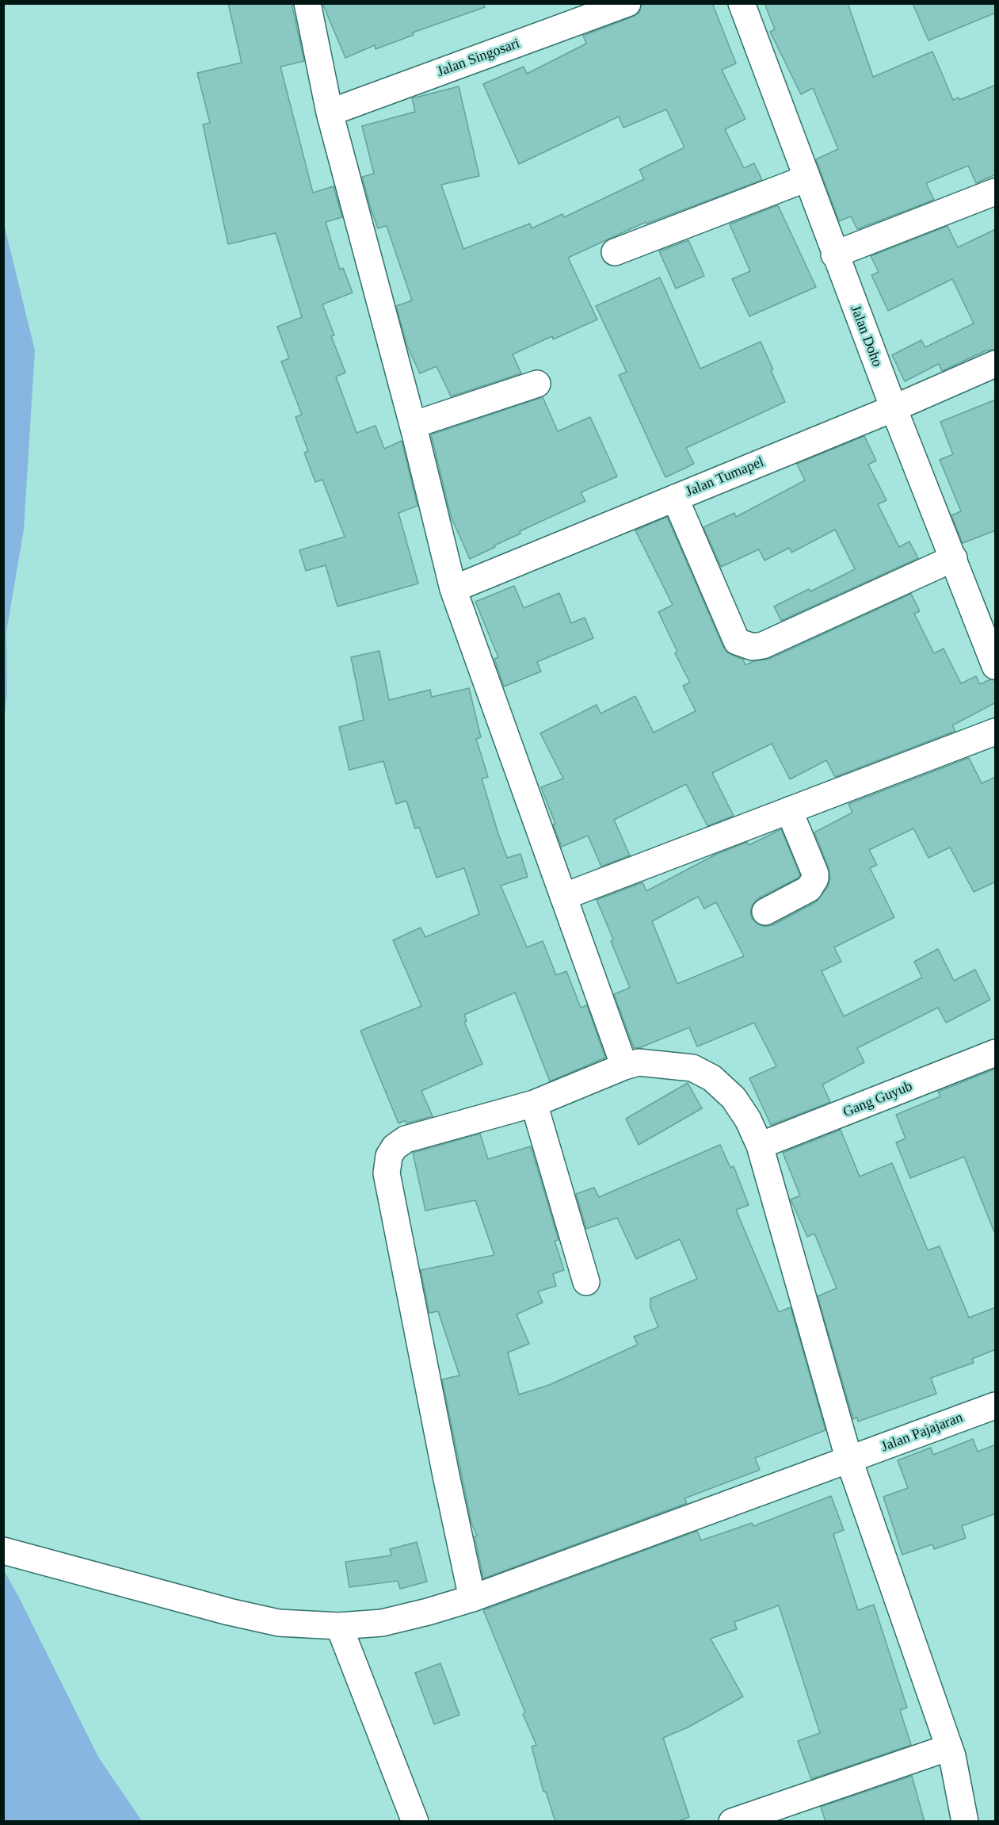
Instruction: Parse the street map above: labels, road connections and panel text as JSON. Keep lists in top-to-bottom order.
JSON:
{
  "streets": {
    "street": [
      "Jalan Singosari",
      "Jalan Doho",
      "Jalan Tumapel",
      "Gang Guyub",
      "Jalan Pajajaran"
    ]
  },
  "crossings": [
    ["Jalan Doho", "Jalan Tumapel"]
  ]
}
